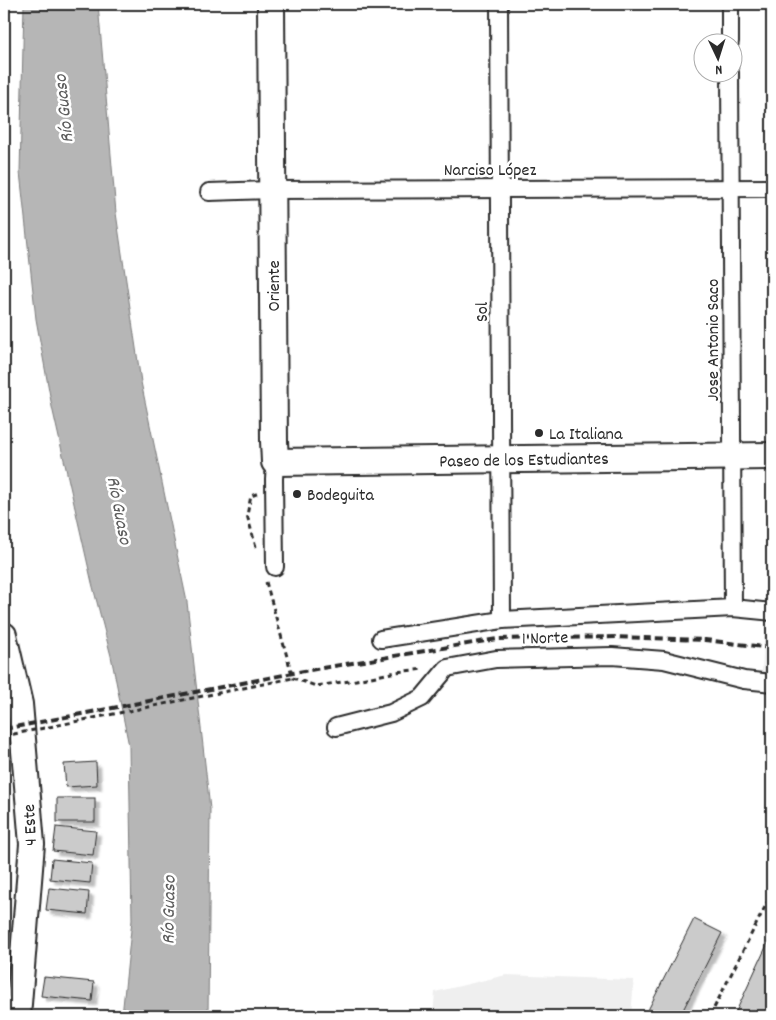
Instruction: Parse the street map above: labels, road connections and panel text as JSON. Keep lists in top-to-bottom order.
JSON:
{
  "streets": {
    "main road": ["Oriente", "Paseo de los Estudiantes", "4 Este"],
    "street": [
      "Narciso López",
      "Sol",
      "Jose Antonio Saco",
      "1 Norte"
    ]
  },
  "crossings": [
    ["Narciso López", "Oriente"],
    ["Narciso López", "Sol"],
    ["Narciso López", "Jose Antonio Saco"],
    ["Oriente", "Paseo de los Estudiantes"],
    ["Sol", "Paseo de los Estudiantes"],
    ["Sol", "1 Norte"],
    ["Jose Antonio Saco", "Paseo de los Estudiantes"],
    ["Jose Antonio Saco", "1 Norte"]
  ],
  "water": ["Río Guaso"],
  "places": ["La Italiana", "Bodeguita"],
  "north": "bottom"
}
